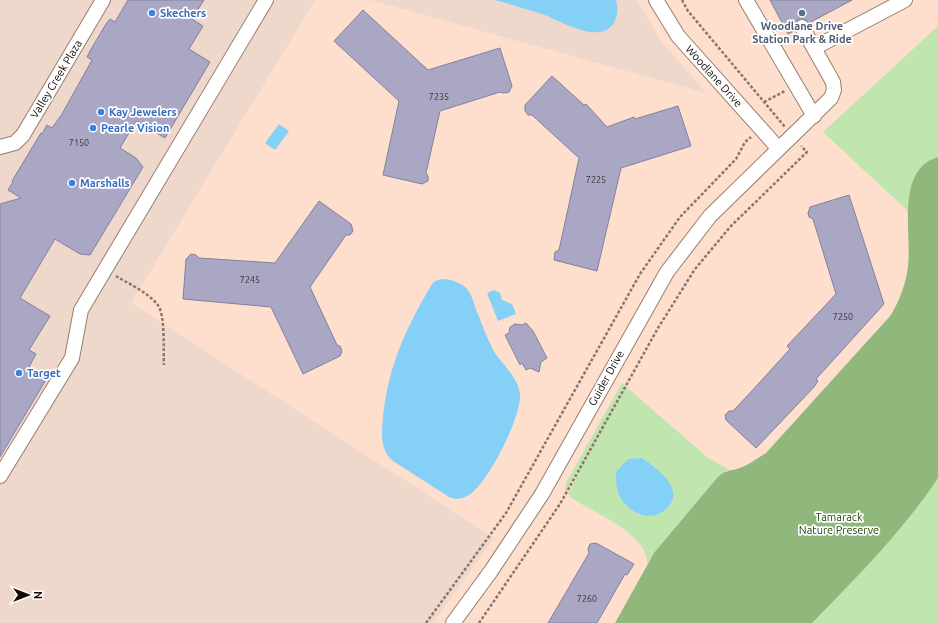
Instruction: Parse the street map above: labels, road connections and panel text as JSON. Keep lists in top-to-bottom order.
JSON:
{
  "streets": {
    "street": ["Woodlane Drive", "Valley Creek Plaza", "Guider Drive"]
  },
  "crossings": [
    ["Woodlane Drive", "Guider Drive"]
  ],
  "parks": ["Tamarack Nature Preserve"],
  "places": [
    "Skechers",
    "Woodlane Drive Station Park & Ride",
    "Kay Jewelers",
    "Pearle Vision",
    "Marshalls",
    "Target"
  ],
  "house_numbers": [
    "7235",
    "7150",
    "7225",
    "7245",
    "7250",
    "7260"
  ],
  "north": "right"
}
